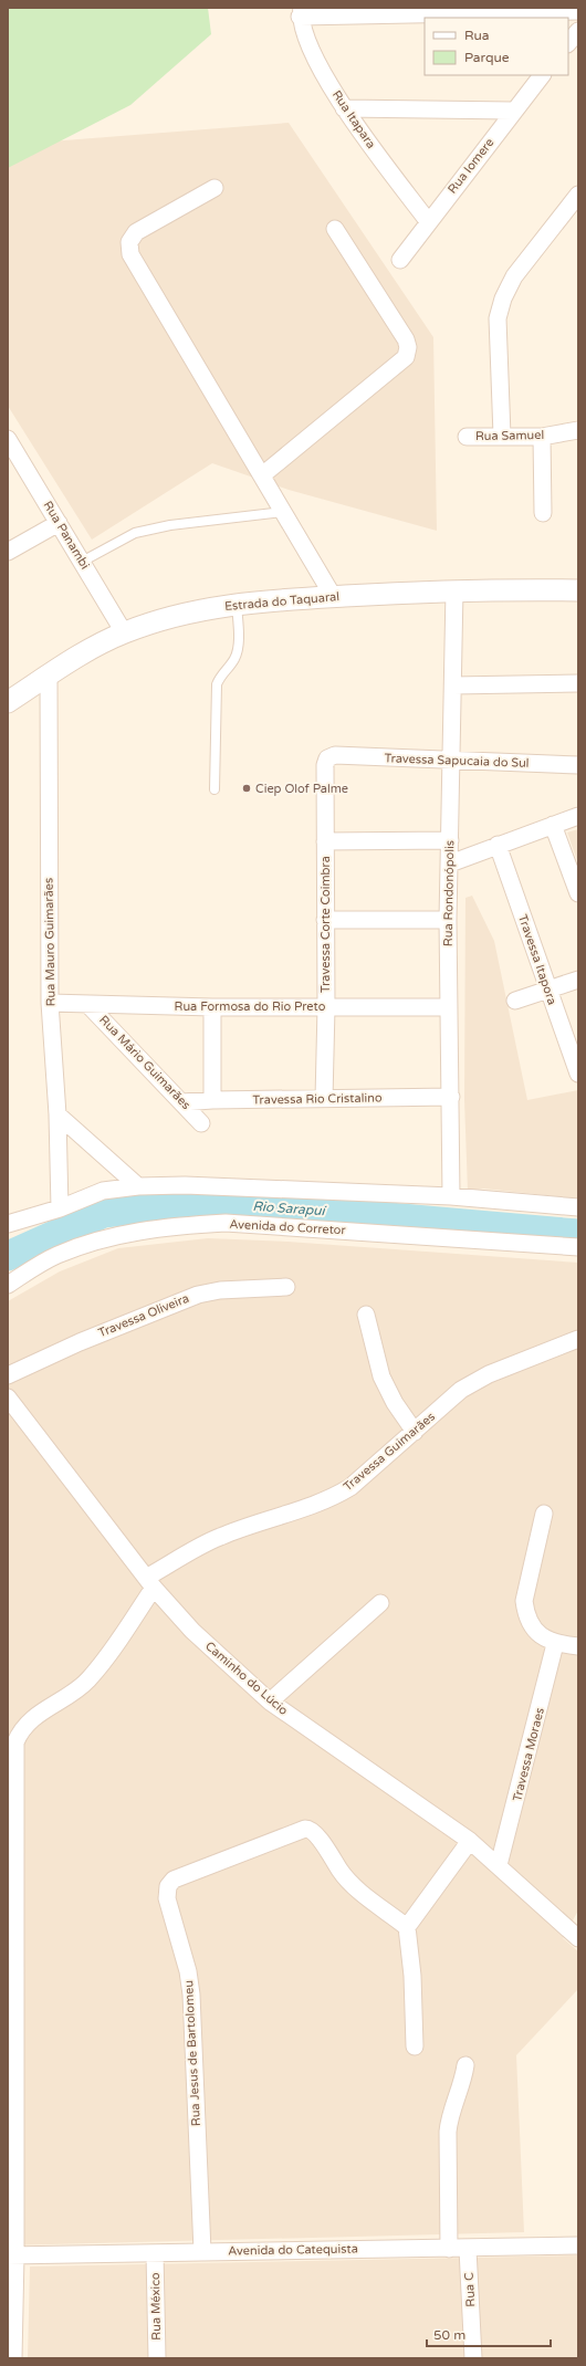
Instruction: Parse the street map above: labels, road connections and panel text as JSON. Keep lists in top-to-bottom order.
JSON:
{
  "streets": {
    "street": [
      "Rua Itapara",
      "Rua Iomere",
      "Rua Samuel",
      "Rua Panambi",
      "Estrada do Taquaral",
      "Travessa Sapucaia do Sul",
      "Rua Rondonópolis",
      "Travessa Corte Coimbra",
      "Rua Mauro Guimarães",
      "Travessa Itapora",
      "Rua Formosa do Rio Preto",
      "Rua Mário Guimarães",
      "Travessa Rio Cristalino",
      "Avenida do Corretor",
      "Travessa Oliveira",
      "Travessa Guimarães",
      "Caminho do Lúcio",
      "Travessa Moraes",
      "Rua Jesus de Bartolomeu",
      "Avenida do Catequista",
      "Rua C",
      "Rua México"
    ]
  },
  "crossings": [
    ["Rua Itapara", "Rua Iomere"],
    ["Rua Panambi", "Estrada do Taquaral"],
    ["Estrada do Taquaral", "Rua Rondonópolis"],
    ["Estrada do Taquaral", "Rua Mauro Guimarães"],
    ["Travessa Sapucaia do Sul", "Rua Rondonópolis"],
    ["Travessa Sapucaia do Sul", "Travessa Corte Coimbra"],
    ["Rua Rondonópolis", "Rua Formosa do Rio Preto"],
    ["Rua Rondonópolis", "Travessa Rio Cristalino"],
    ["Travessa Corte Coimbra", "Rua Formosa do Rio Preto"],
    ["Travessa Corte Coimbra", "Travessa Rio Cristalino"],
    ["Rua Mauro Guimarães", "Rua Formosa do Rio Preto"],
    ["Rua Formosa do Rio Preto", "Rua Mário Guimarães"],
    ["Rua Mário Guimarães", "Travessa Rio Cristalino"],
    ["Travessa Guimarães", "Caminho do Lúcio"],
    ["Caminho do Lúcio", "Travessa Moraes"],
    ["Rua Jesus de Bartolomeu", "Avenida do Catequista"],
    ["Avenida do Catequista", "Rua C"],
    ["Avenida do Catequista", "Rua México"]
  ],
  "water": ["Rio Sarapuí"],
  "places": ["Ciep Olof Palme"],
  "legend": ["Rua", "Parque"],
  "scale_bar": "50 m"
}
